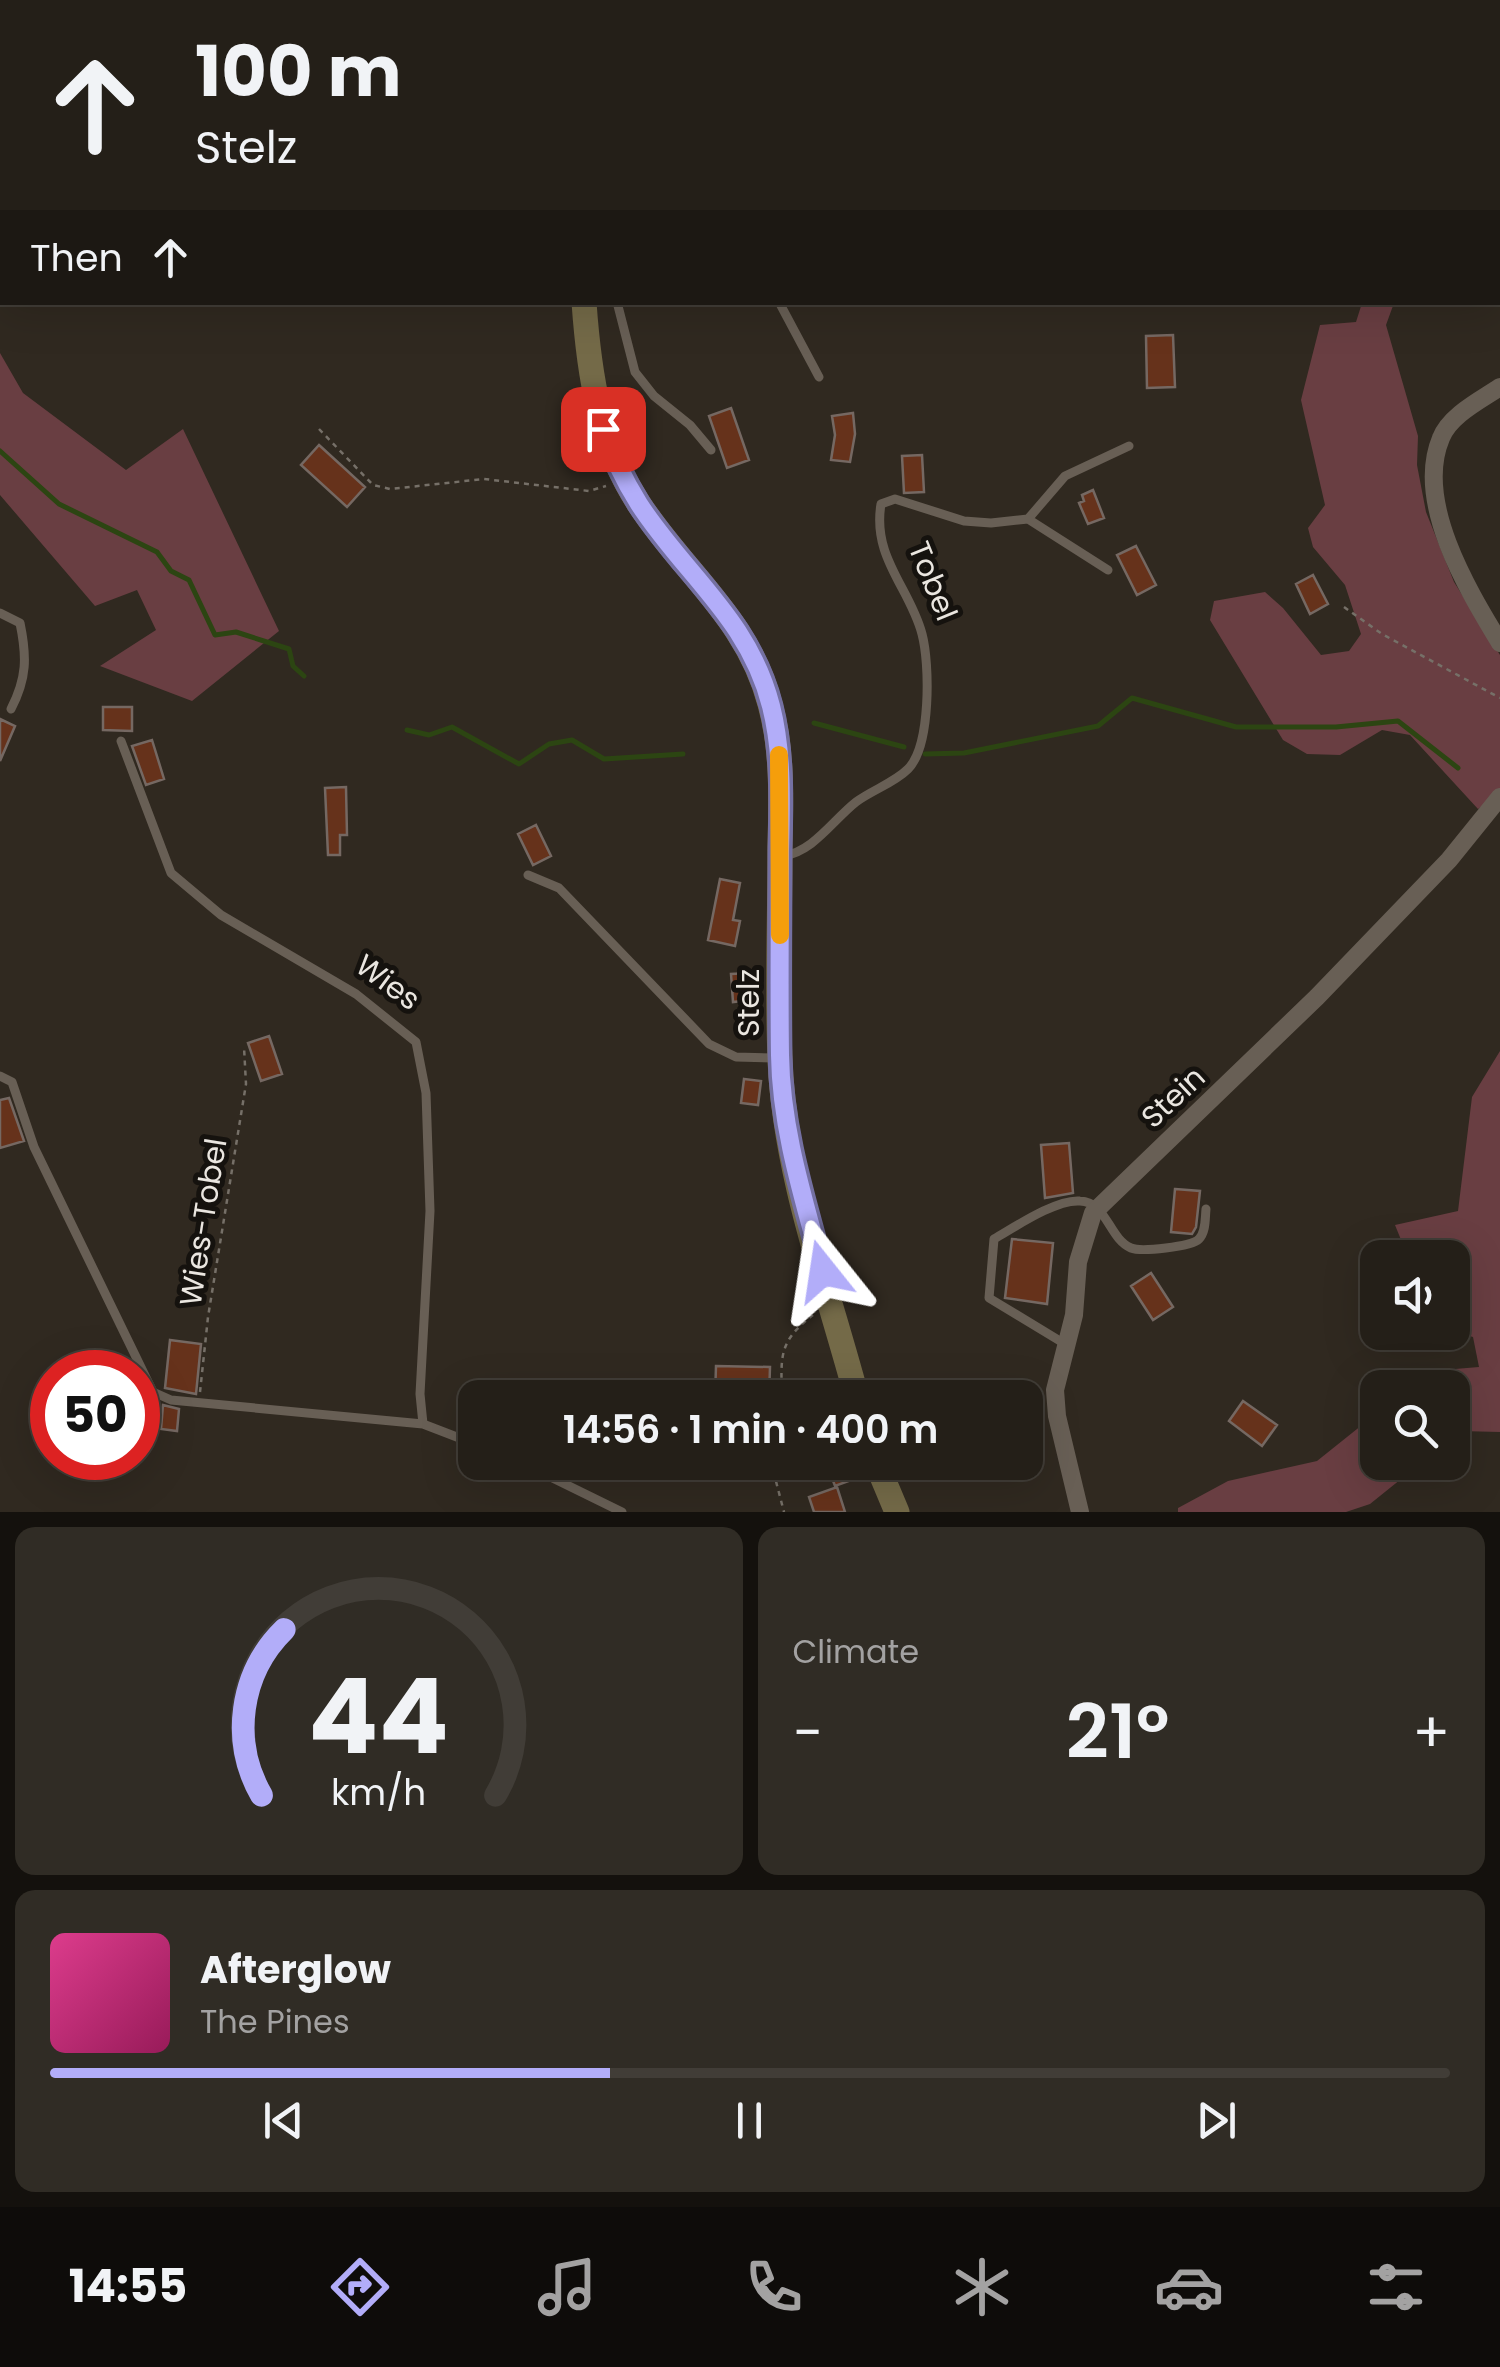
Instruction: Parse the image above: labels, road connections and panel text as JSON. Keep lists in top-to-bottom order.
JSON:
{
  "streets": {
    "main road": ["Stelz"],
    "street": ["Stein"],
    "lane": ["Tobel", "Wies"],
    "path": ["Wies-Tobel"]
  },
  "crossings": [
    ["Tobel", "Stelz"]
  ],
  "page": {
    "turn": ["100 m", "Stelz"],
    "then": "Then",
    "limit": "50",
    "trip": "14:56 · 1 min · 400 m",
    "tile": "Climate",
    "heat": ["−", "21°", "+"],
    "song": ["Afterglow", "The Pines"],
    "tabs": "14:55",
    "gauge": ["44", "km/h"]
  }
}
